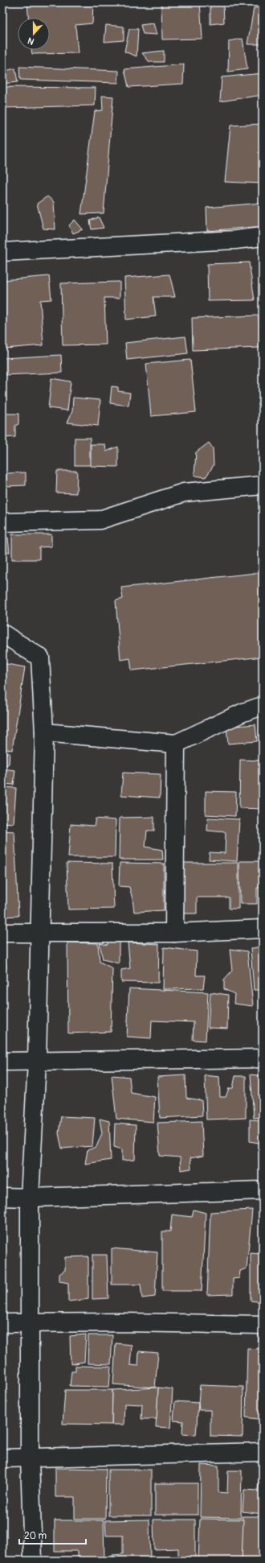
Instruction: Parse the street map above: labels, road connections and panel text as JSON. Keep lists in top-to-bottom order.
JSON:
{
  "scale_bar": "20 m",
  "north": "bottom"
}
